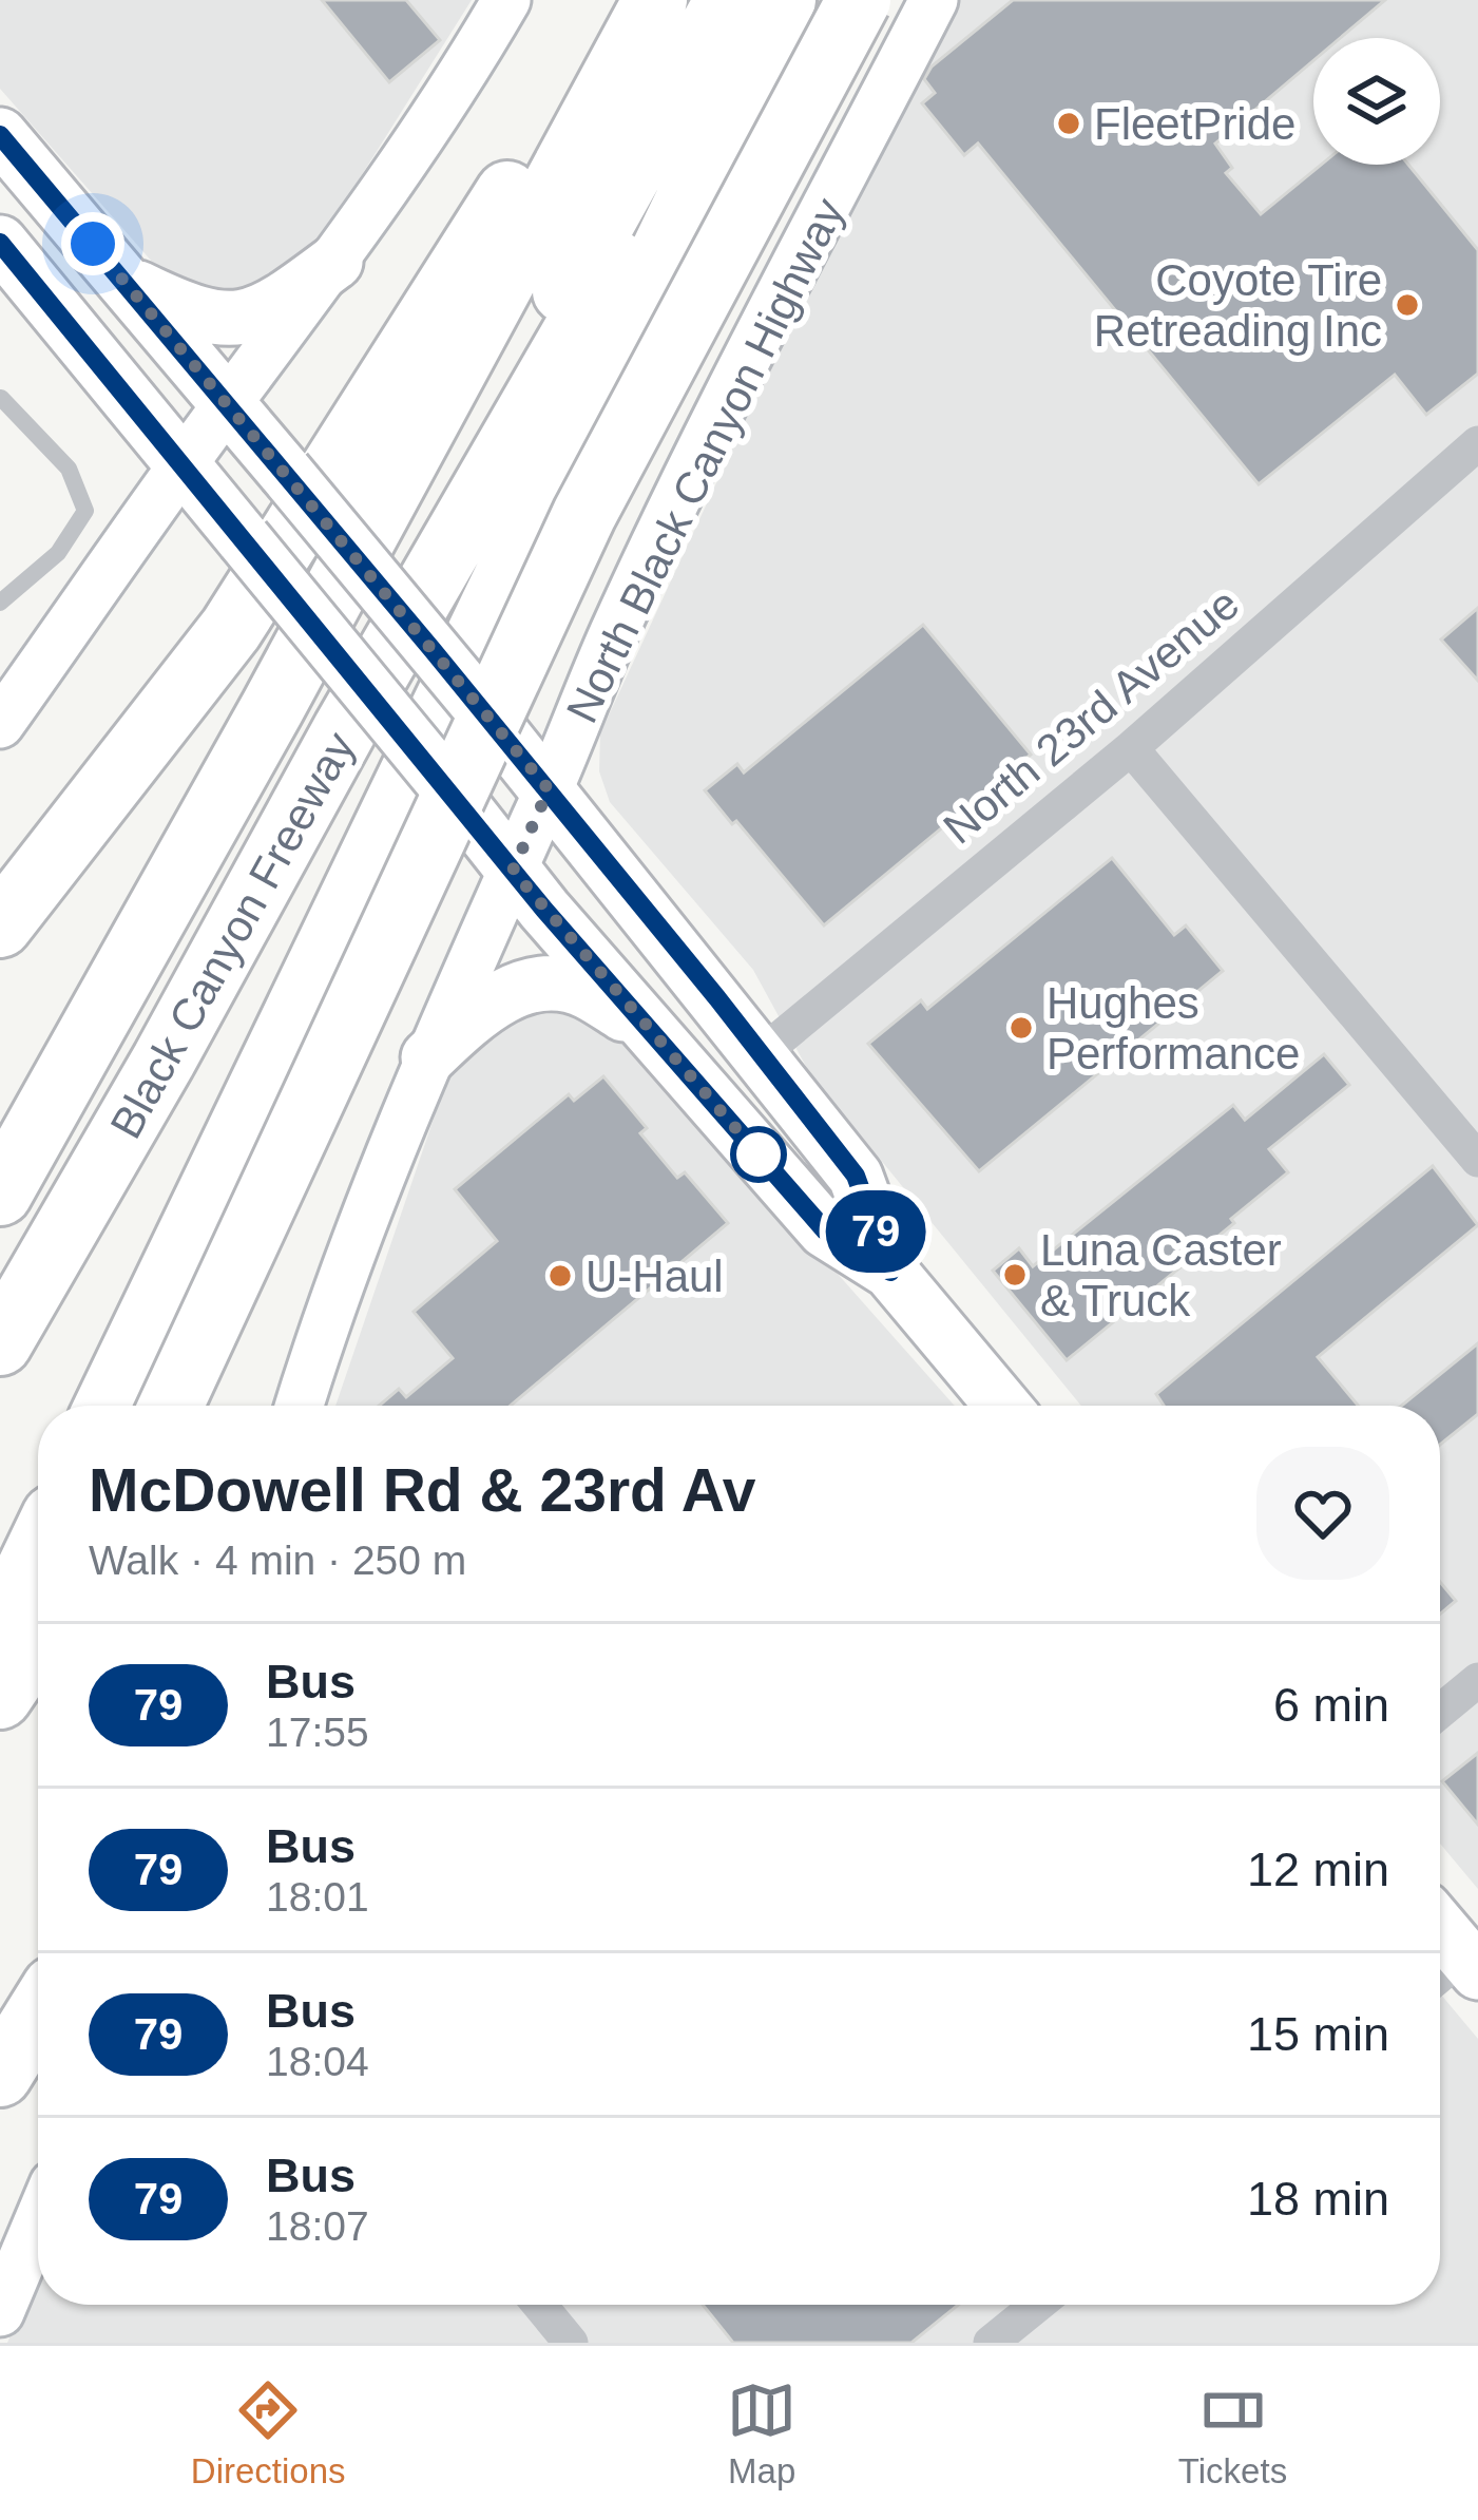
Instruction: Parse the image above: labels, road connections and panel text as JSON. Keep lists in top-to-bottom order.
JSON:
{
  "streets": {
    "highway": ["Black Canyon Freeway"],
    "main road": ["North Black Canyon Highway"],
    "street": ["North 23rd Avenue"]
  },
  "places": [
    "FleetPride",
    "Coyote Tire Retreading Inc",
    "Hughes Performance",
    "Luna Caster & Truck",
    "U-Haul"
  ],
  "lines": ["bus line 79"],
  "page": {
    "on_map": "79",
    "heading": ["McDowell Rd & 23rd Av", "Walk · 4 min · 250 m"],
    "list": [
      {
        "mark": "79",
        "name": "Bus",
        "note": "17:55",
        "value": "6 min"
      },
      {
        "mark": "79",
        "name": "Bus",
        "note": "18:01",
        "value": "12 min"
      },
      {
        "mark": "79",
        "name": "Bus",
        "note": "18:04",
        "value": "15 min"
      },
      {
        "mark": "79",
        "name": "Bus",
        "note": "18:07",
        "value": "18 min"
      }
    ],
    "tabs": ["Directions", "Map", "Tickets"]
  }
}
